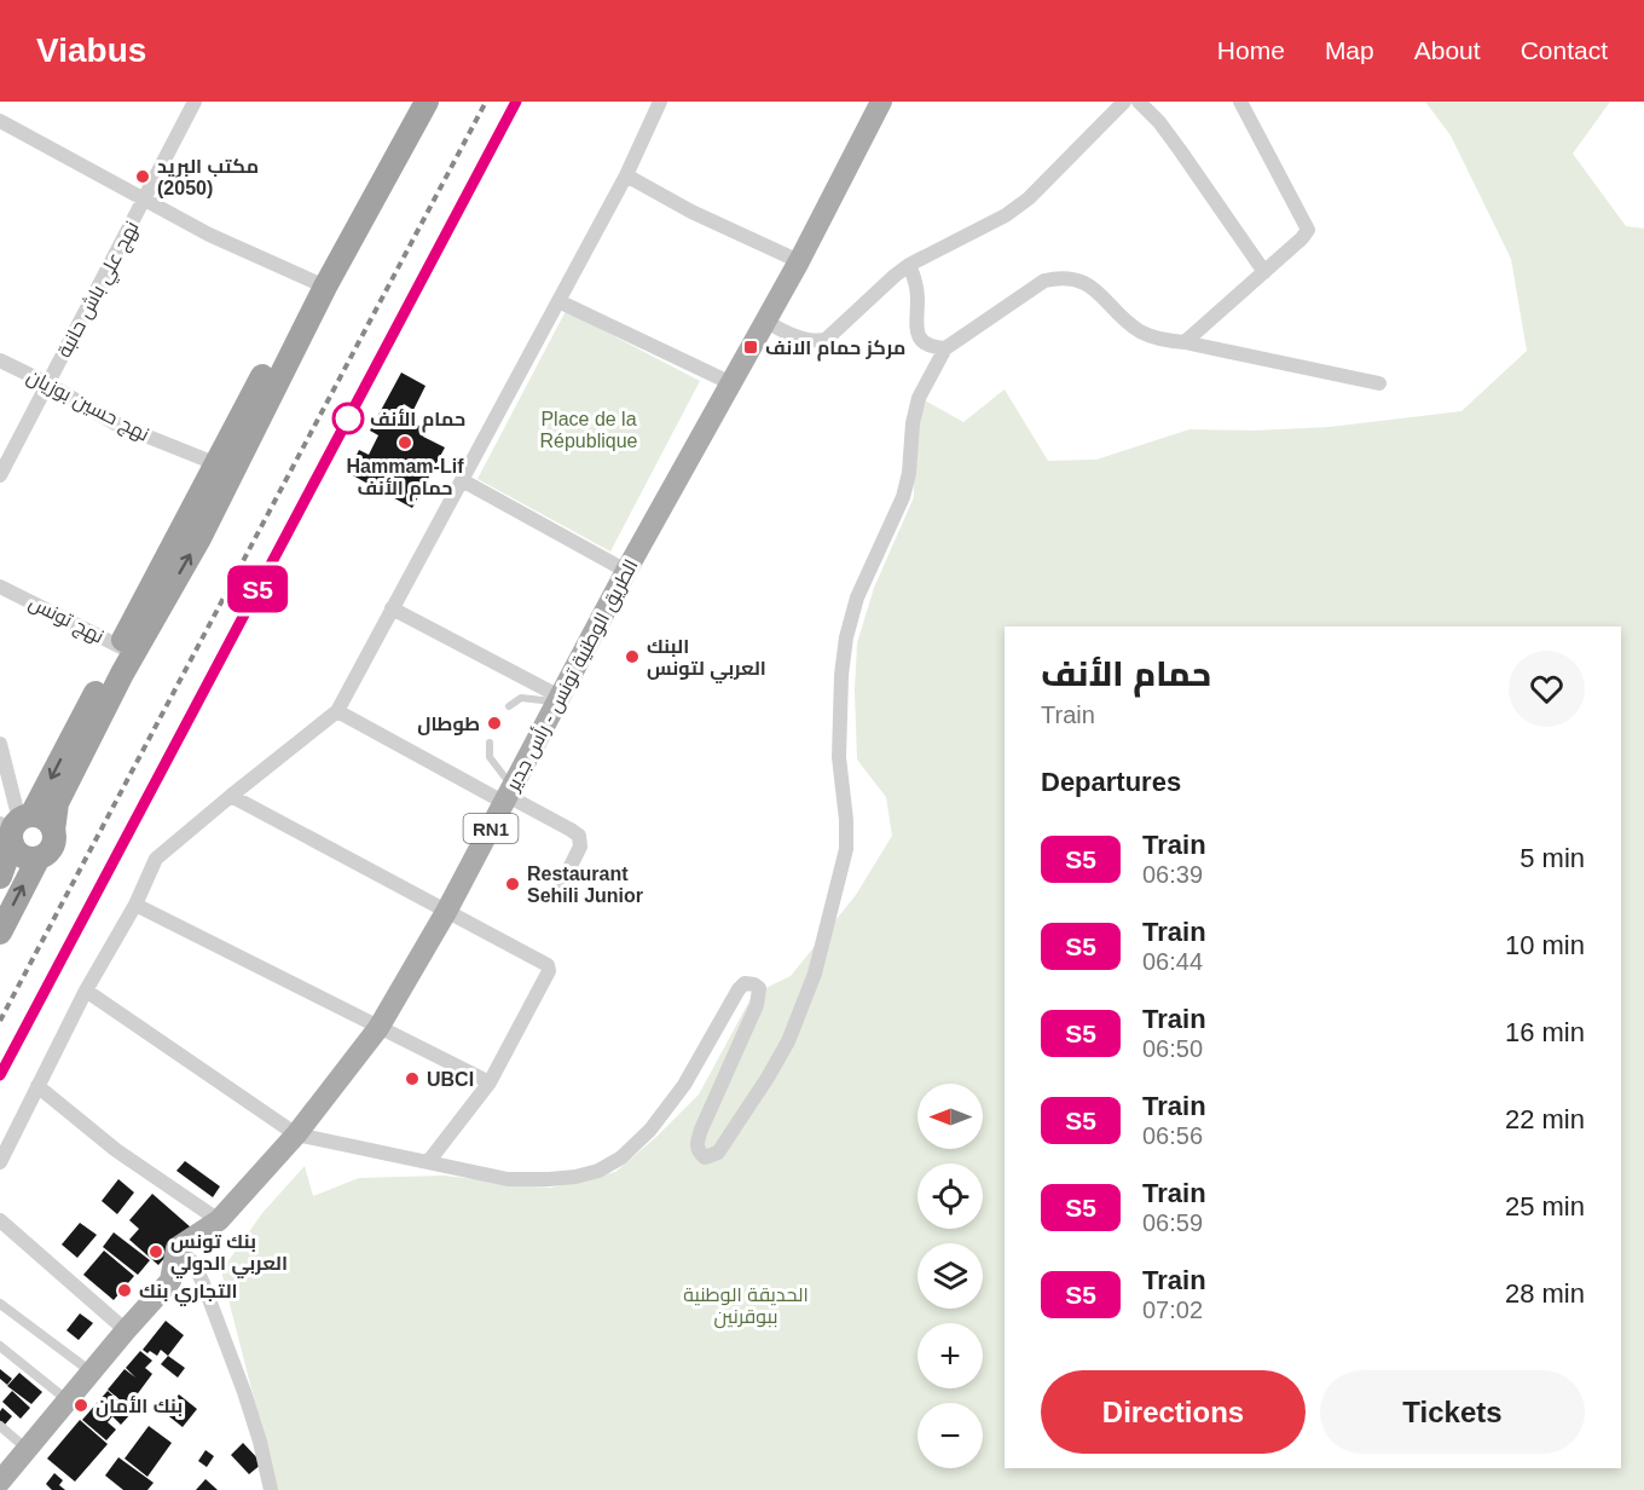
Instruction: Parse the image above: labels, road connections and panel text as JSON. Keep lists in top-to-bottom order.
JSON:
{
  "streets": {
    "main road": ["الطريق الوطنية تونس - رأس جدير", "RN1"],
    "street": ["نهج علي باش حانبة", "نهج حسين بوزيان", "نهج تونس"]
  },
  "crossings": [
    ["نهج علي باش حانبة", "نهج حسين بوزيان"]
  ],
  "parks": ["Place de la République", "الحديقة الوطنية ببوقرنين"],
  "places": {
    "other": [
      "مكتب البريد (2050)",
      "حمام الأنف",
      "Hammam-Lif حمام الأنف",
      "البنك العربي لتونس",
      "طوطال",
      "Restaurant Sehili Junior",
      "UBCI",
      "بنك تونس العربي الدولي",
      "التجاري بنك",
      "بنك الأمان"
    ],
    "transit": ["مركز حمام الانف"]
  },
  "north": "left",
  "page": {
    "header": "Viabus",
    "nav": [
      "Home",
      "Map",
      "About",
      "Contact"
    ],
    "on_map": "S5",
    "heading": [
      ["حمام الأنف", "Train"],
      "Departures"
    ],
    "list": [
      {
        "mark": "S5",
        "name": "Train",
        "note": "06:39",
        "value": "5 min"
      },
      {
        "mark": "S5",
        "name": "Train",
        "note": "06:44",
        "value": "10 min"
      },
      {
        "mark": "S5",
        "name": "Train",
        "note": "06:50",
        "value": "16 min"
      },
      {
        "mark": "S5",
        "name": "Train",
        "note": "06:56",
        "value": "22 min"
      },
      {
        "mark": "S5",
        "name": "Train",
        "note": "06:59",
        "value": "25 min"
      },
      {
        "mark": "S5",
        "name": "Train",
        "note": "07:02",
        "value": "28 min"
      }
    ],
    "map_buttons": ["+", "−"],
    "buttons": ["Directions", "Tickets"]
  }
}
